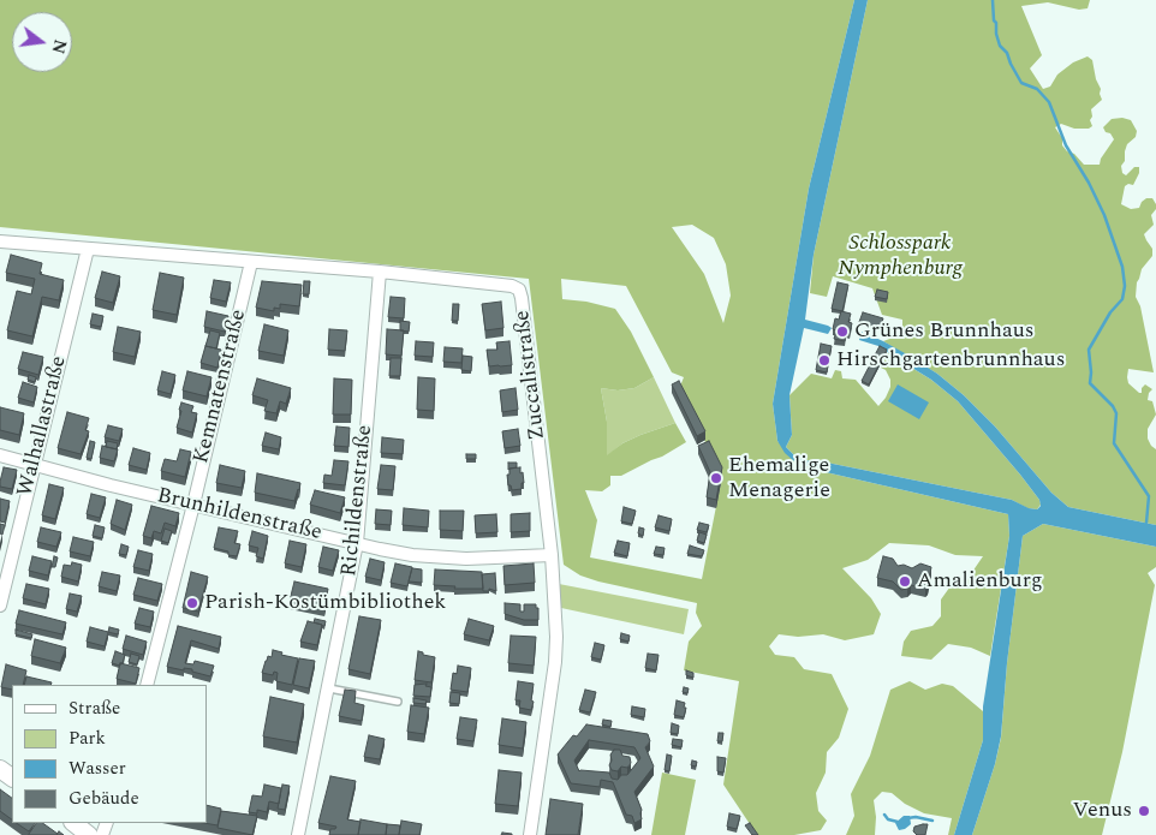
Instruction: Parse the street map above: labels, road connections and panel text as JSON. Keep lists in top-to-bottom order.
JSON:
{
  "streets": {
    "street": [
      "Zuccalistraße",
      "Kemnatenstraße",
      "Walhallastraße",
      "Richildenstraße",
      "Brunhildenstraße"
    ]
  },
  "crossings": [
    ["Zuccalistraße", "Kemnatenstraße"],
    ["Zuccalistraße", "Walhallastraße"],
    ["Zuccalistraße", "Richildenstraße"],
    ["Zuccalistraße", "Brunhildenstraße"],
    ["Kemnatenstraße", "Brunhildenstraße"],
    ["Walhallastraße", "Brunhildenstraße"],
    ["Richildenstraße", "Brunhildenstraße"]
  ],
  "parks": ["Schlosspark Nymphenburg"],
  "places": [
    "Grünes Brunnhaus",
    "Hirschgartenbrunnhaus",
    "Ehemalige Menagerie",
    "Amalienburg",
    "Parish-Kostümbibliothek",
    "Venus"
  ],
  "legend": [
    "Straße",
    "Park",
    "Wasser",
    "Gebäude"
  ],
  "north": "right"
}
